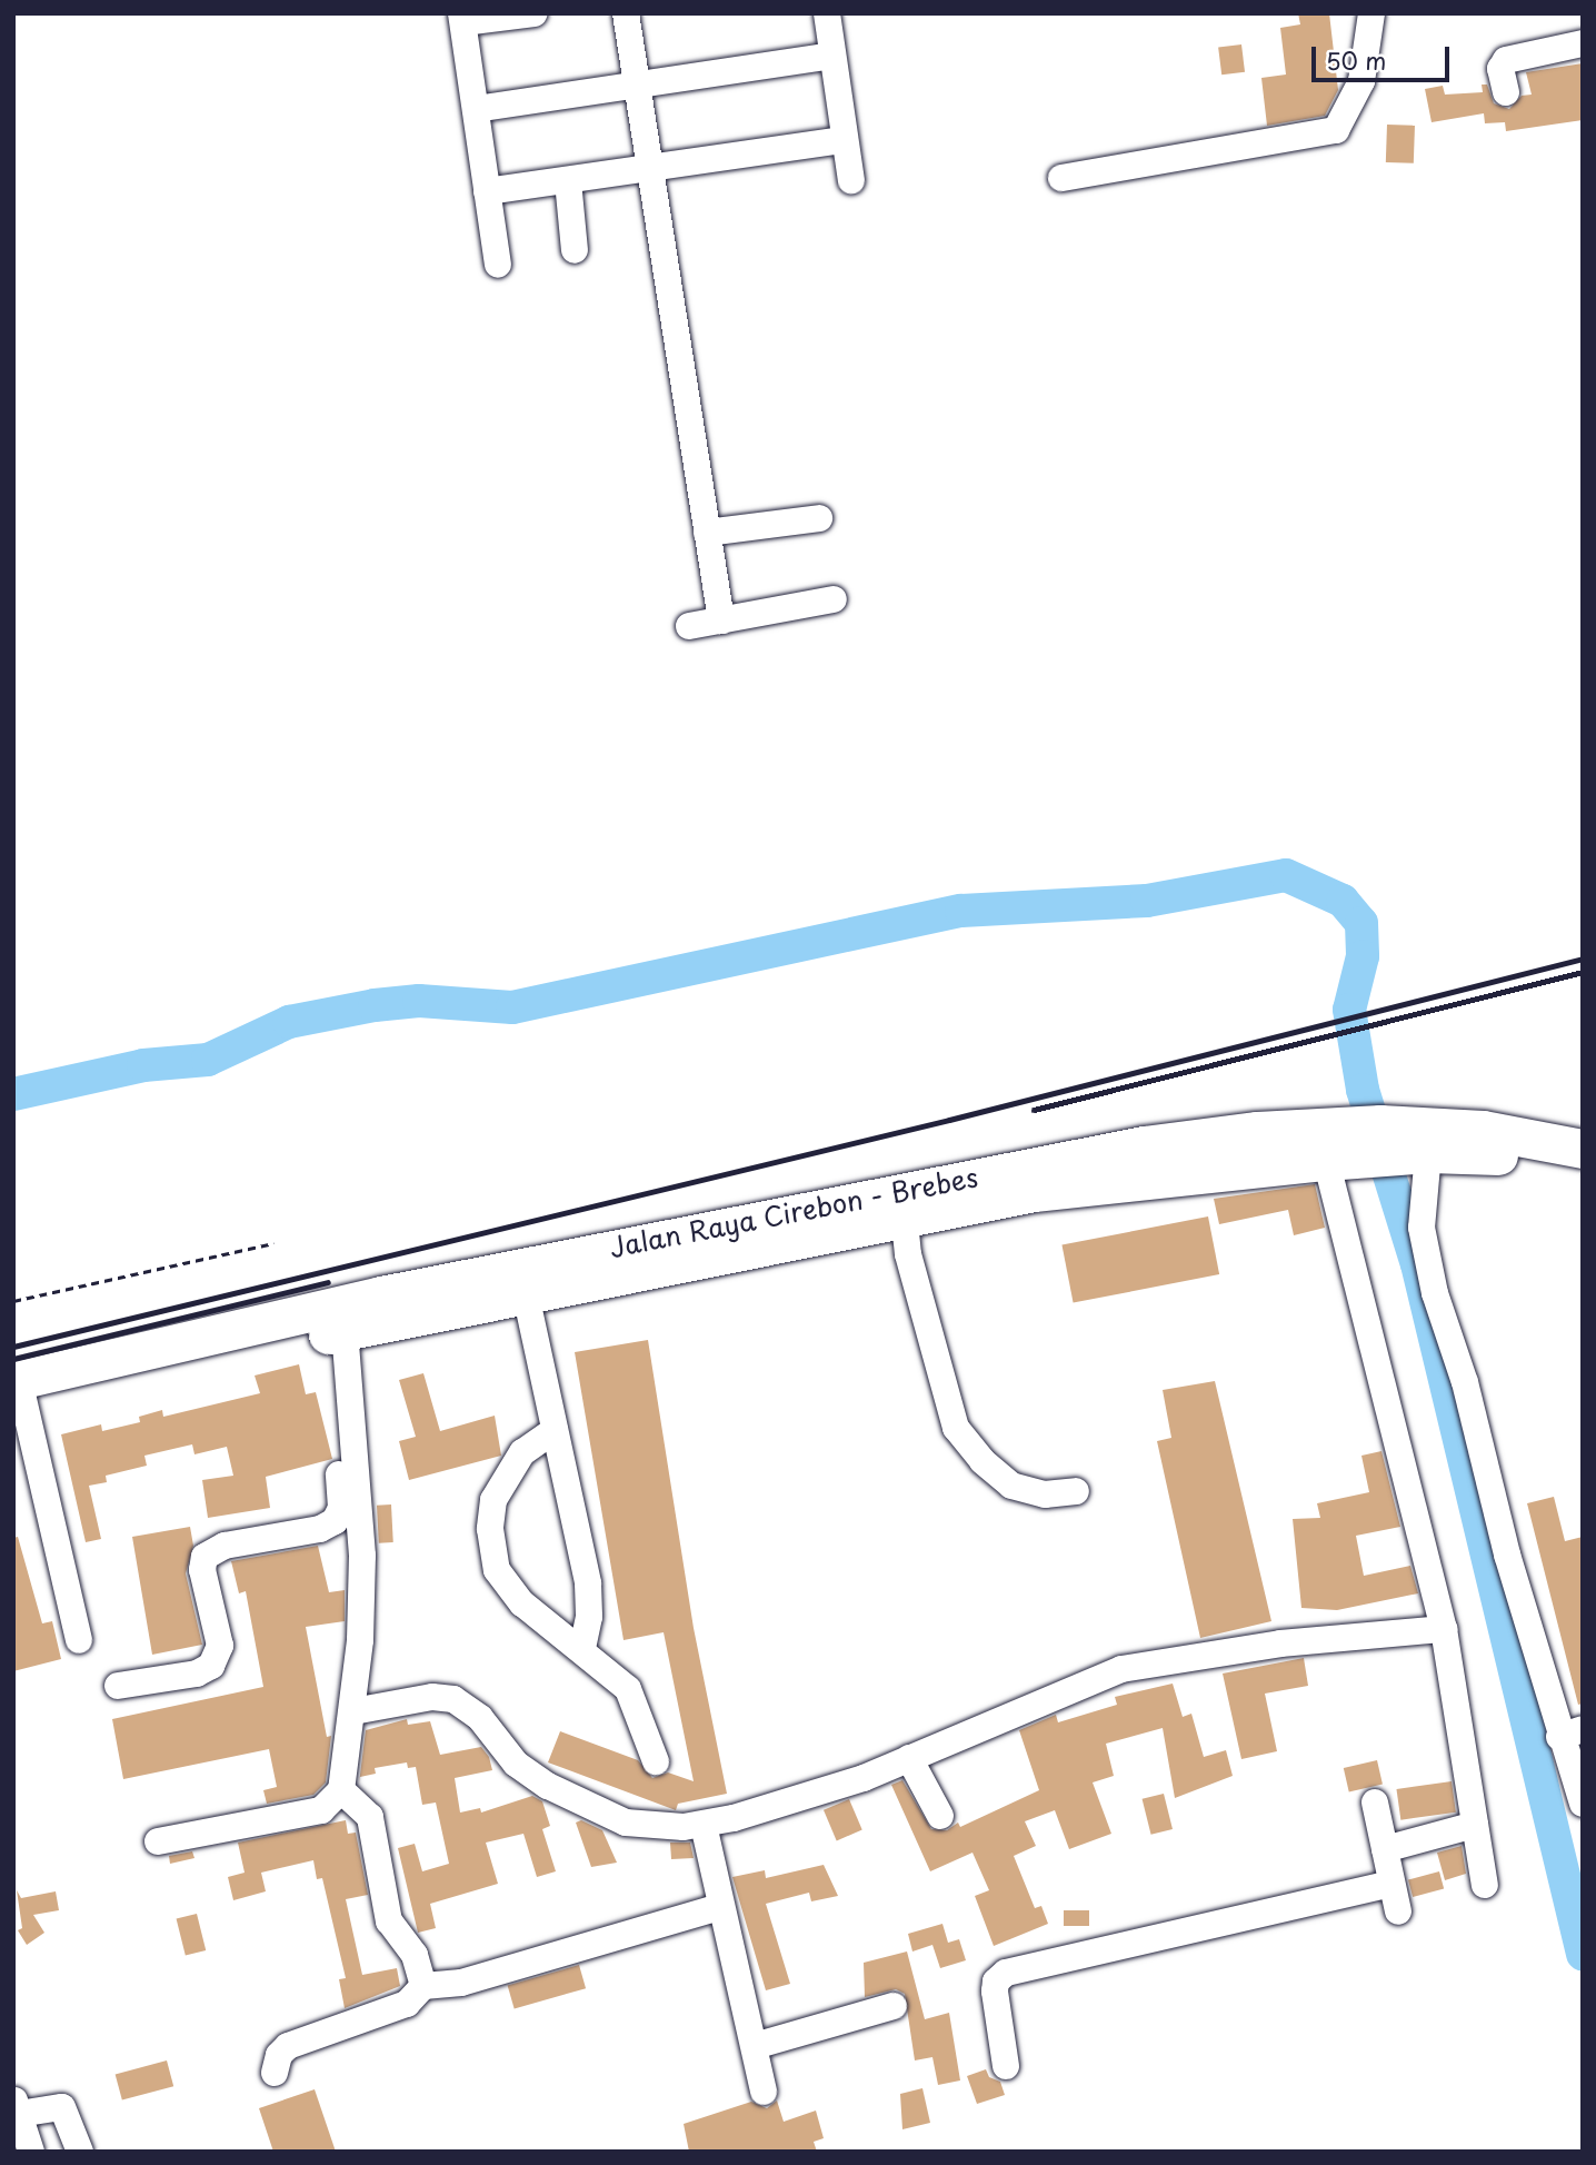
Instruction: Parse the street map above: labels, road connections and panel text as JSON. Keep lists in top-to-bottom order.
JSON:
{
  "streets": {
    "highway": ["Jalan Raya Cirebon - Brebes"]
  },
  "scale_bar": "50 m"
}
